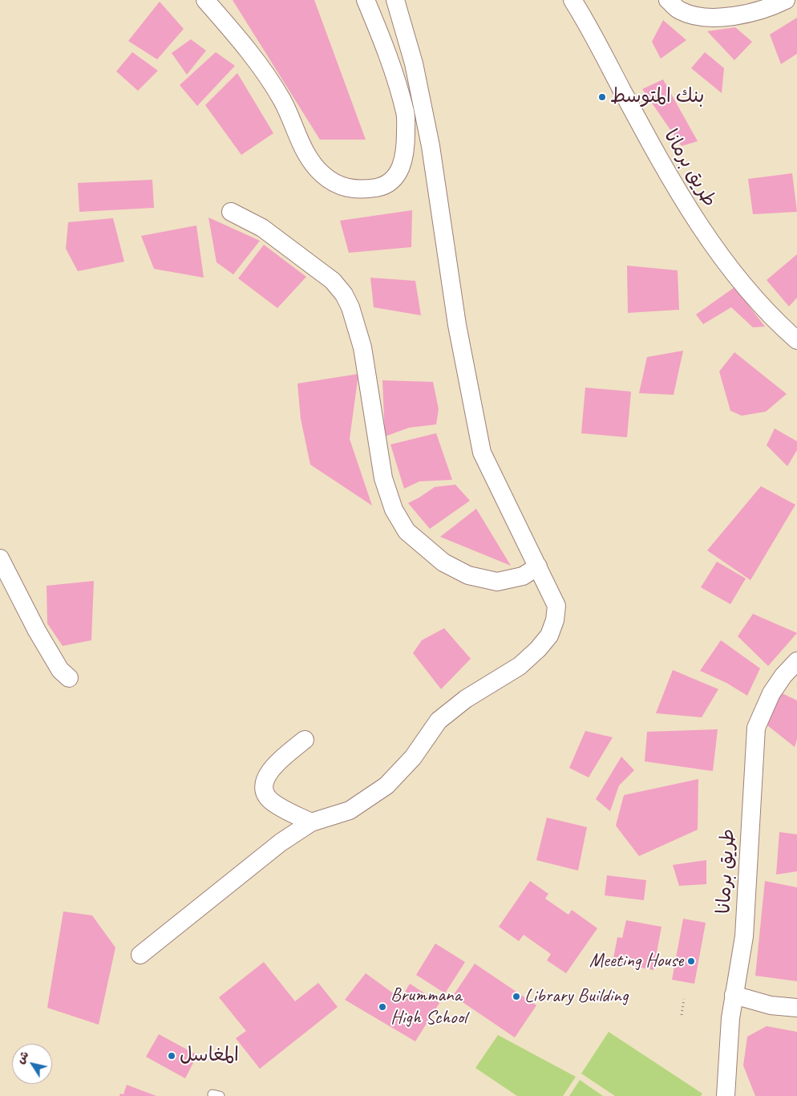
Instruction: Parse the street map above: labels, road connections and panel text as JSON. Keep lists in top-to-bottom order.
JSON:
{
  "streets": {
    "street": ["طريق برمانا"]
  },
  "places": [
    "بنك المتوسط",
    "Meeting House",
    "Library Building",
    "Brummana High School",
    "المغاسل"
  ],
  "north": "top left"
}
